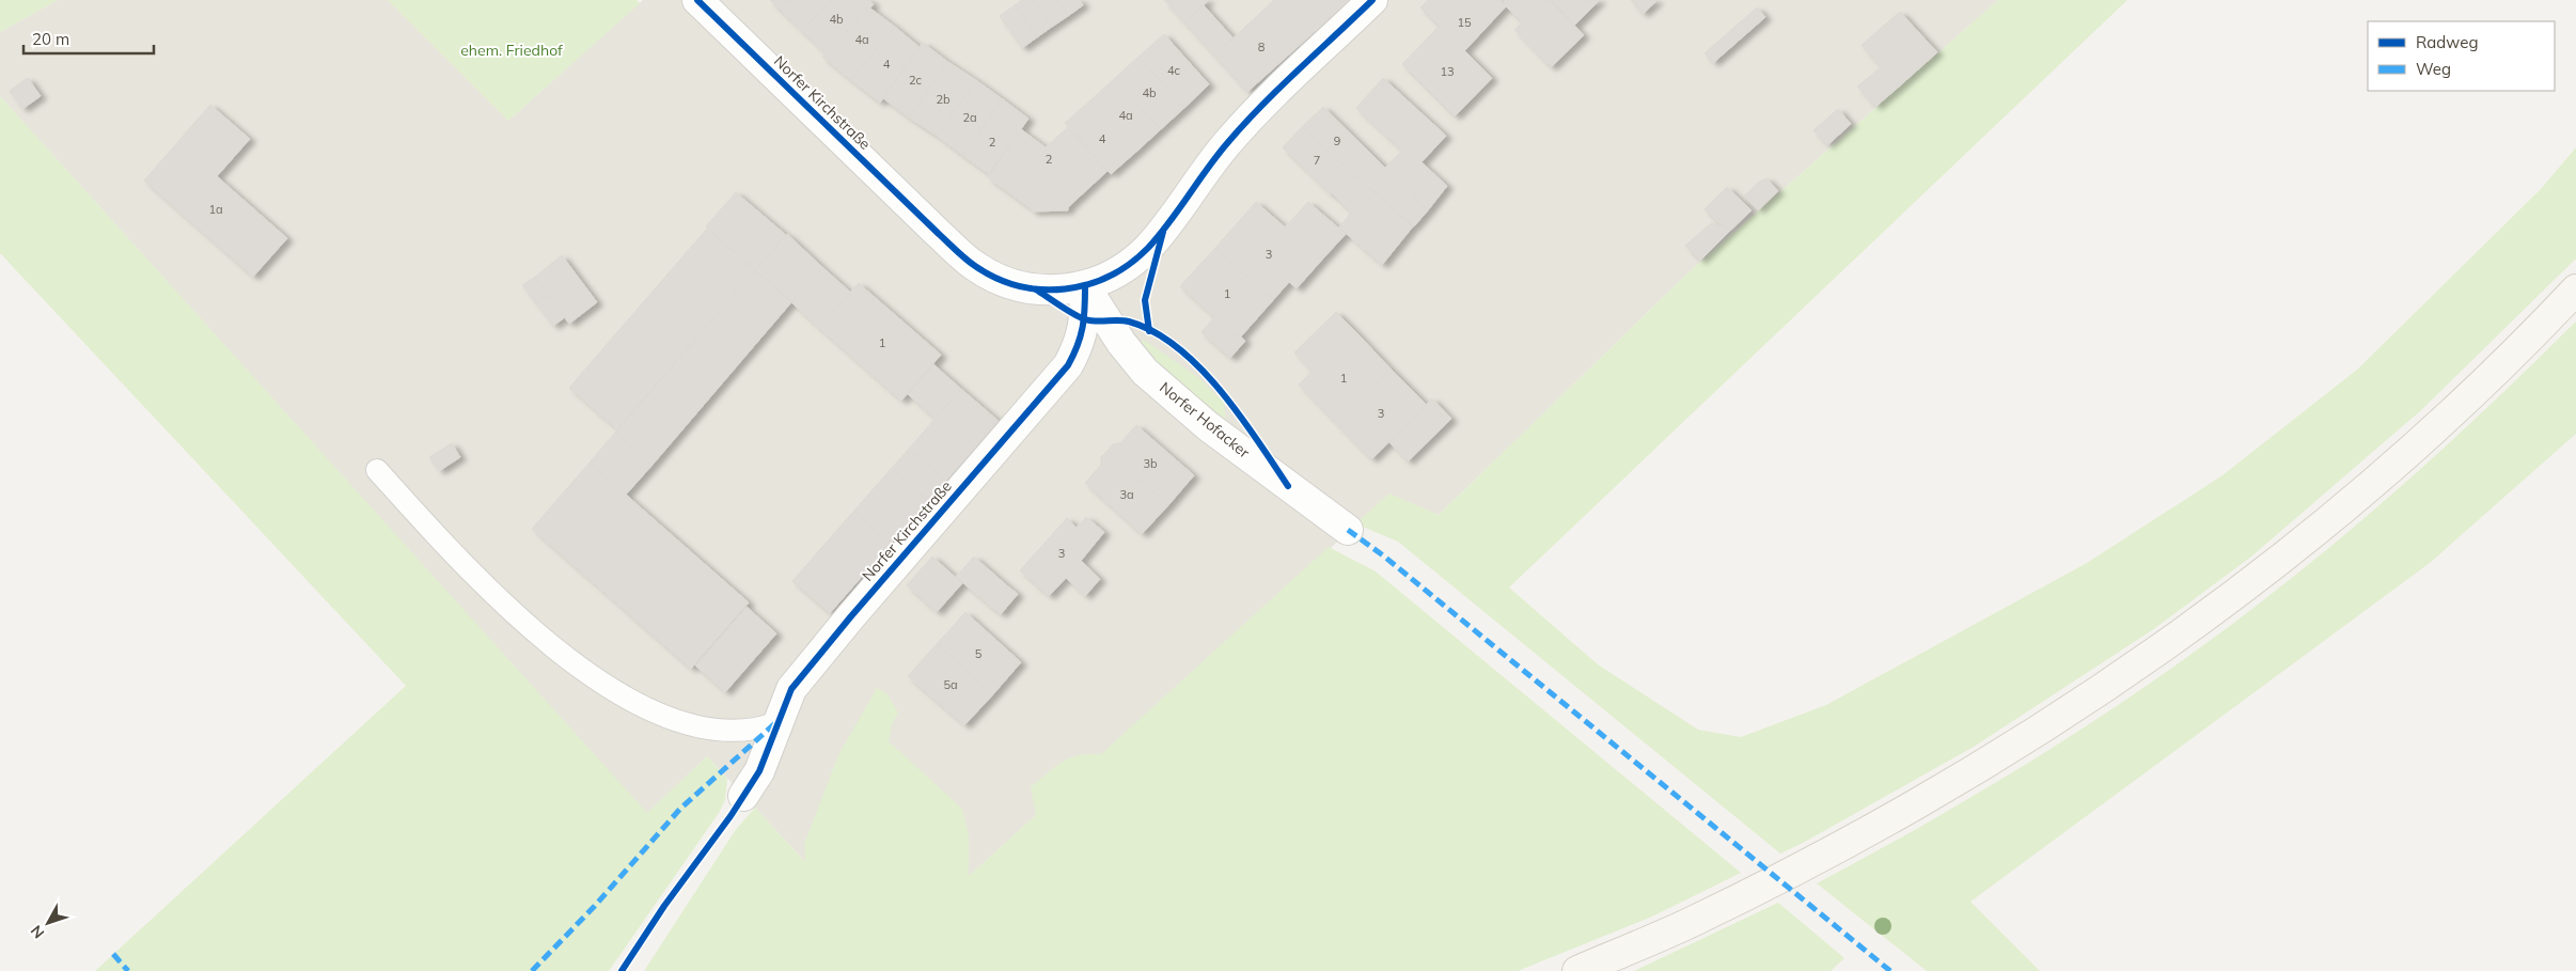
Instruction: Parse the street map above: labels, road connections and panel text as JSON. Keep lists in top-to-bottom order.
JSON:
{
  "streets": {
    "street": ["Norfer Kirchstraße", "Norfer Hofacker"]
  },
  "crossings": [
    ["Norfer Kirchstraße", "Norfer Hofacker"]
  ],
  "parks": ["ehem. Friedhof"],
  "house_numbers": [
    "4b",
    "15",
    "4a",
    "8",
    "4",
    "4c",
    "13",
    "2c",
    "4b",
    "2b",
    "4a",
    "2a",
    "4",
    "9",
    "2",
    "2",
    "7",
    "1a",
    "3",
    "1",
    "1",
    "1",
    "3",
    "3b",
    "3a",
    "3",
    "5",
    "5a"
  ],
  "legend": ["Radweg", "Weg"],
  "scale_bar": "20 m",
  "north": "bottom left"
}
